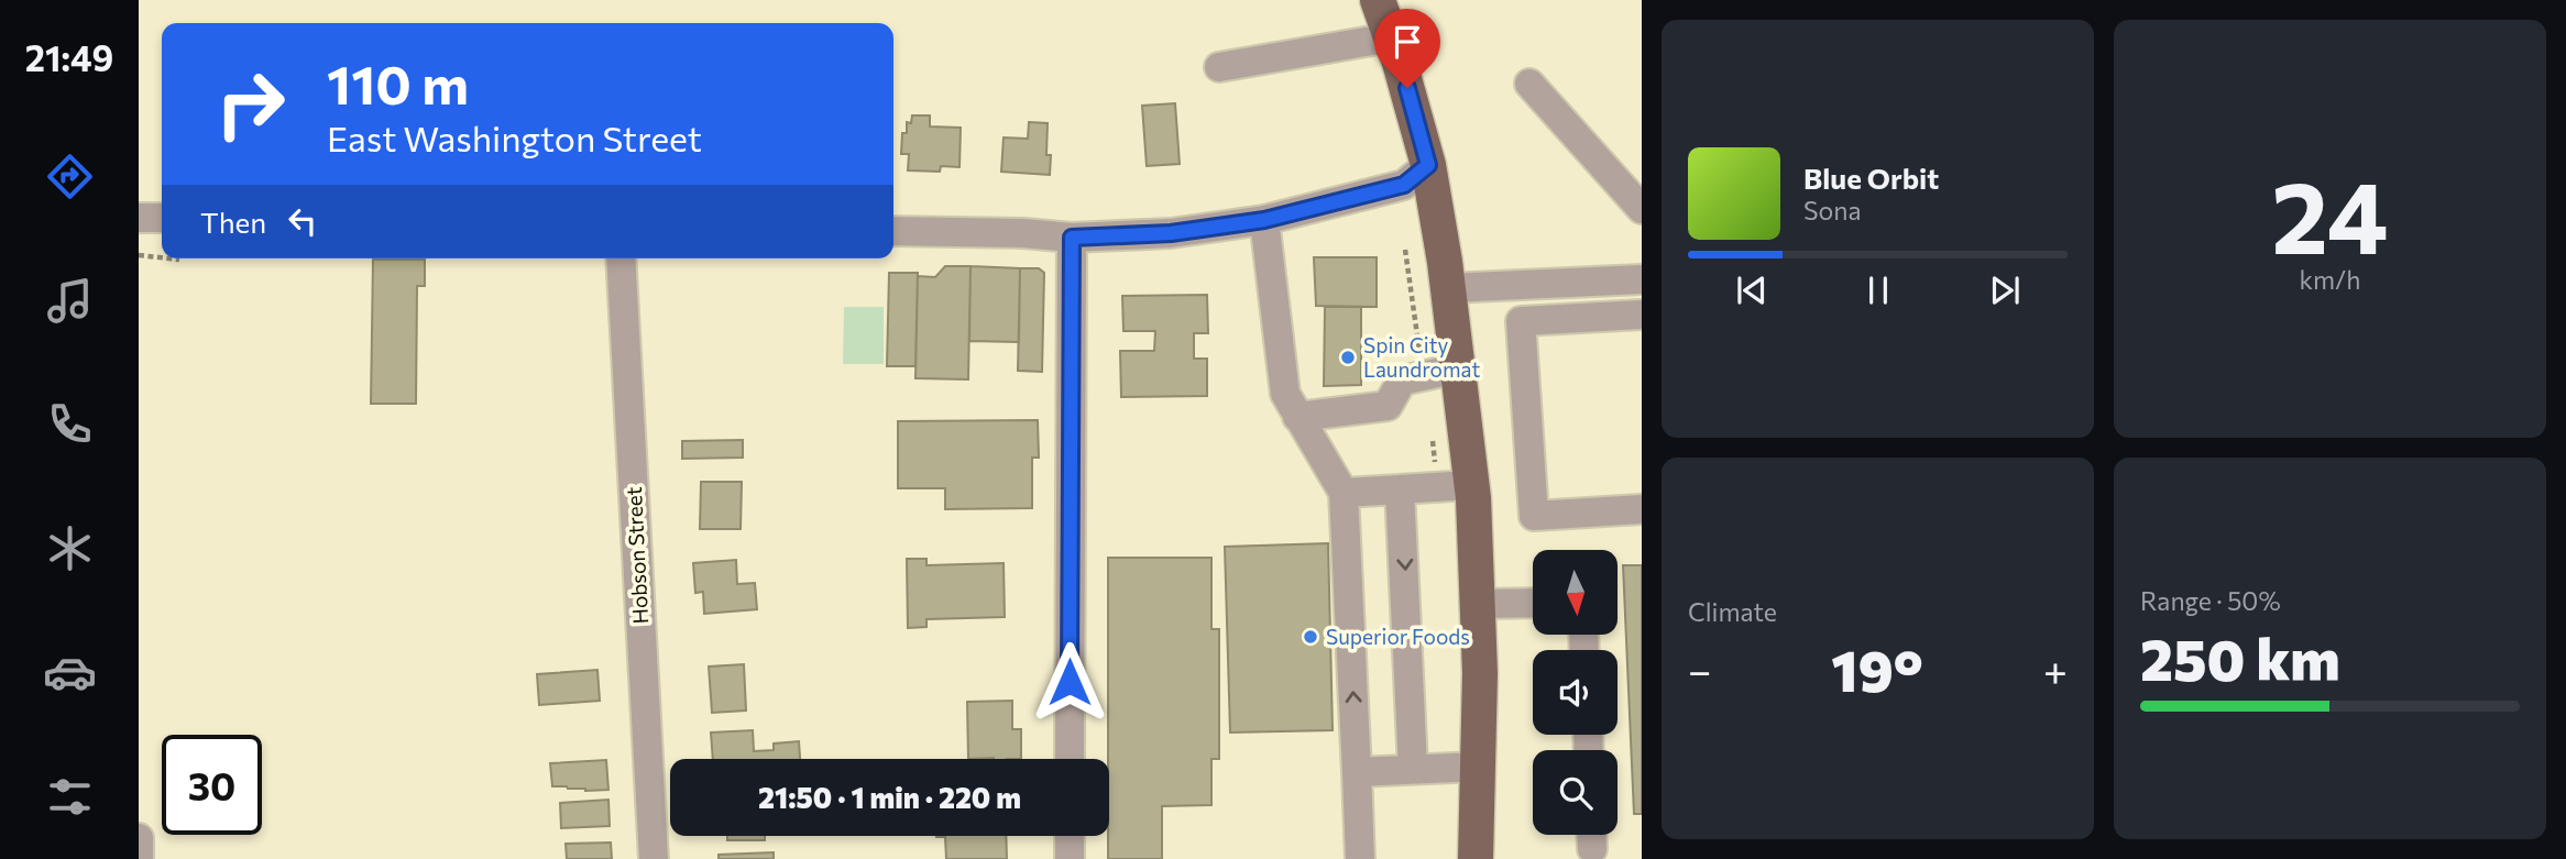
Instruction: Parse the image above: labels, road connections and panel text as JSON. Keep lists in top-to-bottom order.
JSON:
{
  "streets": {
    "street": ["Hobson Street"]
  },
  "places": ["Spin City Laundromat", "Superior Foods"],
  "north": "bottom",
  "page": {
    "tabs": "21:49",
    "tile": [
      ["24", "km/h"],
      "Climate",
      ["Range · 50%", "250 km"]
    ],
    "turn": ["110 m", "East Washington Street"],
    "song": ["Blue Orbit", "Sona"],
    "then": "Then",
    "heat": ["−", "19°", "+"],
    "limit": "30",
    "trip": "21:50 · 1 min · 220 m"
  }
}
